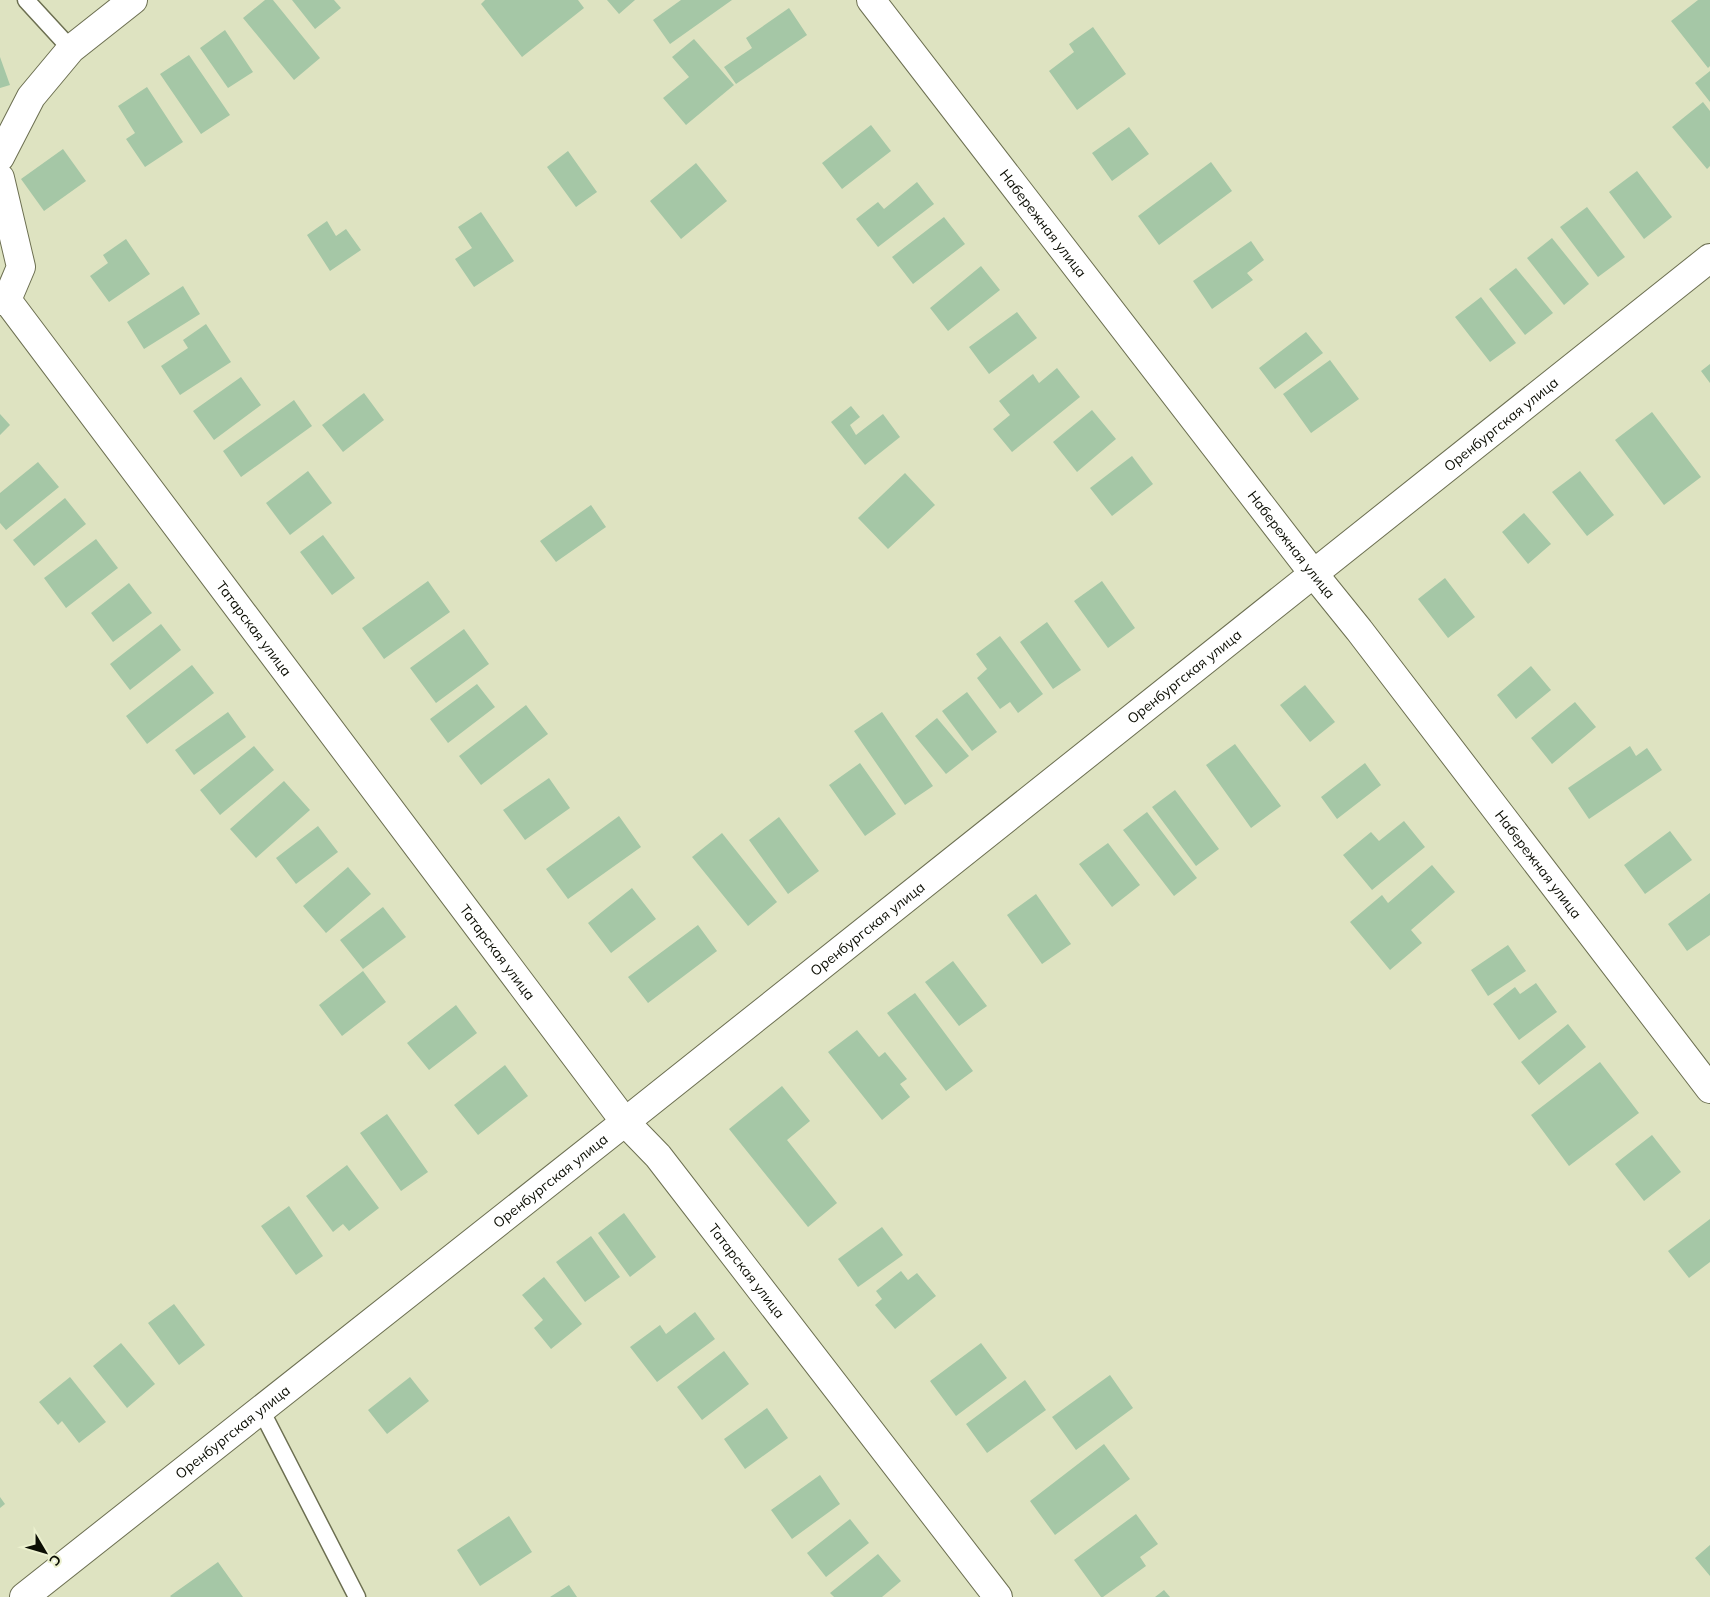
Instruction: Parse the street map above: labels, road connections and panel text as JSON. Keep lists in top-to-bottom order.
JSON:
{
  "streets": {
    "street": ["Набережная улица", "Оренбургская улица", "Татарская улица"]
  },
  "crossings": [
    ["Набережная улица", "Оренбургская улица"],
    ["Оренбургская улица", "Татарская улица"]
  ],
  "north": "bottom right"
}
